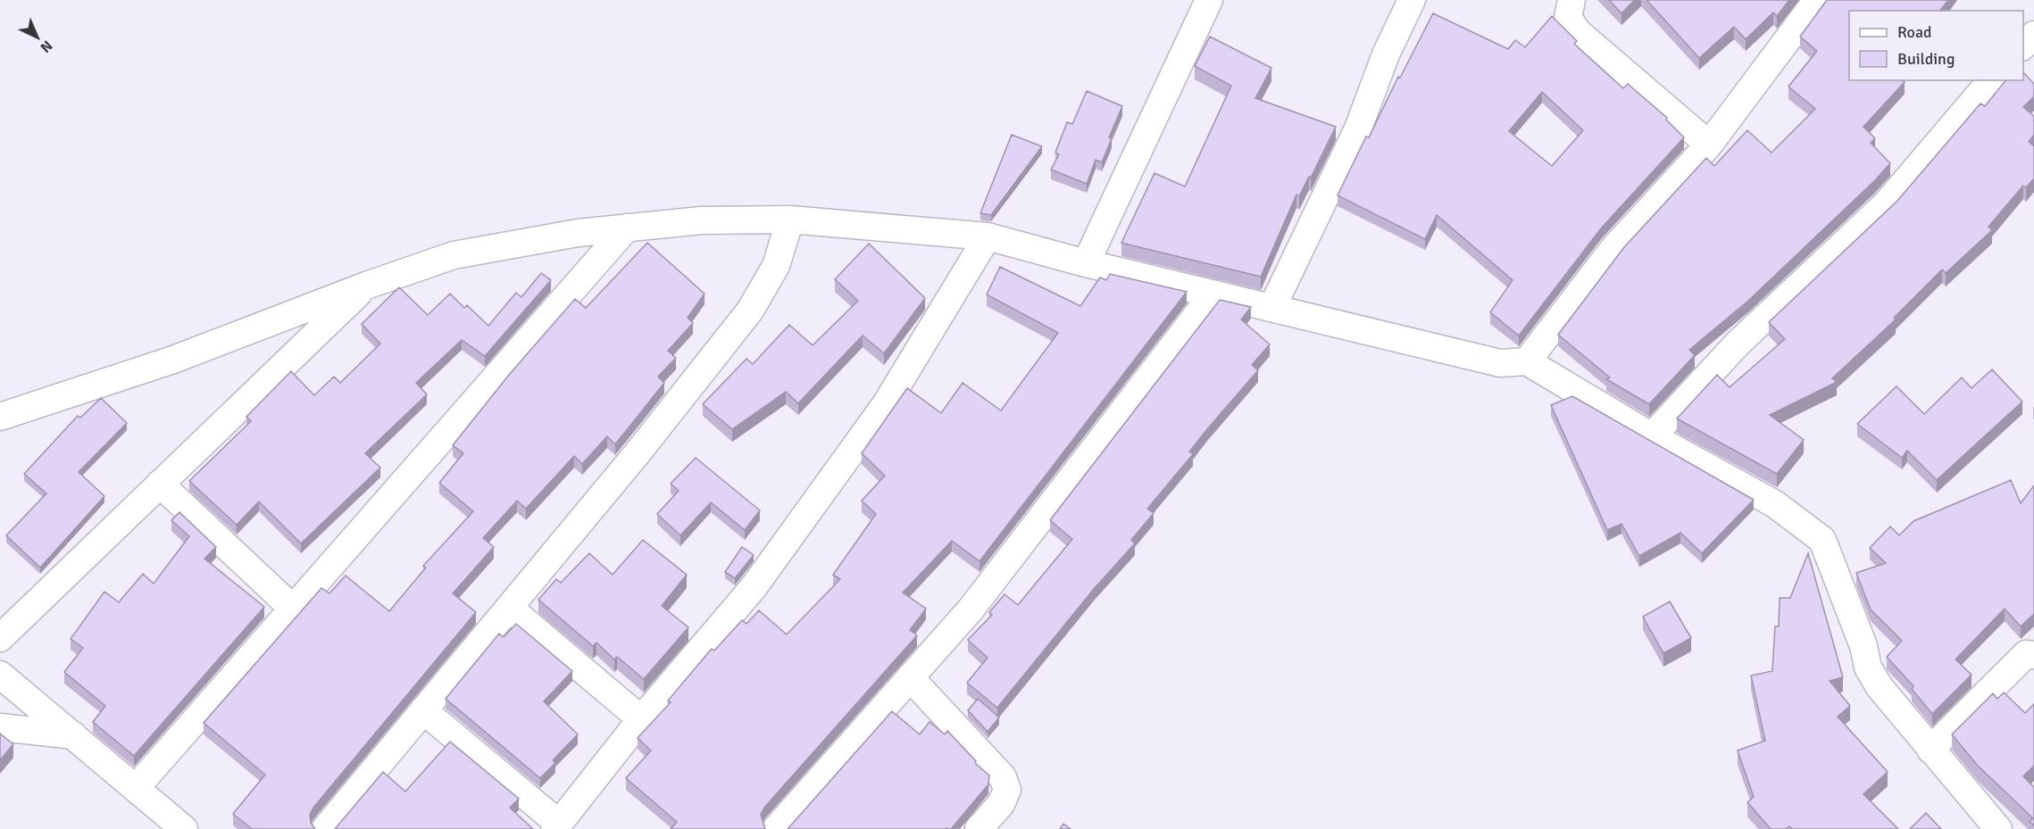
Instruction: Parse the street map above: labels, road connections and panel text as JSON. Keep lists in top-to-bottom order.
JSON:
{
  "legend": ["Road", "Building"],
  "north": "bottom right"
}
